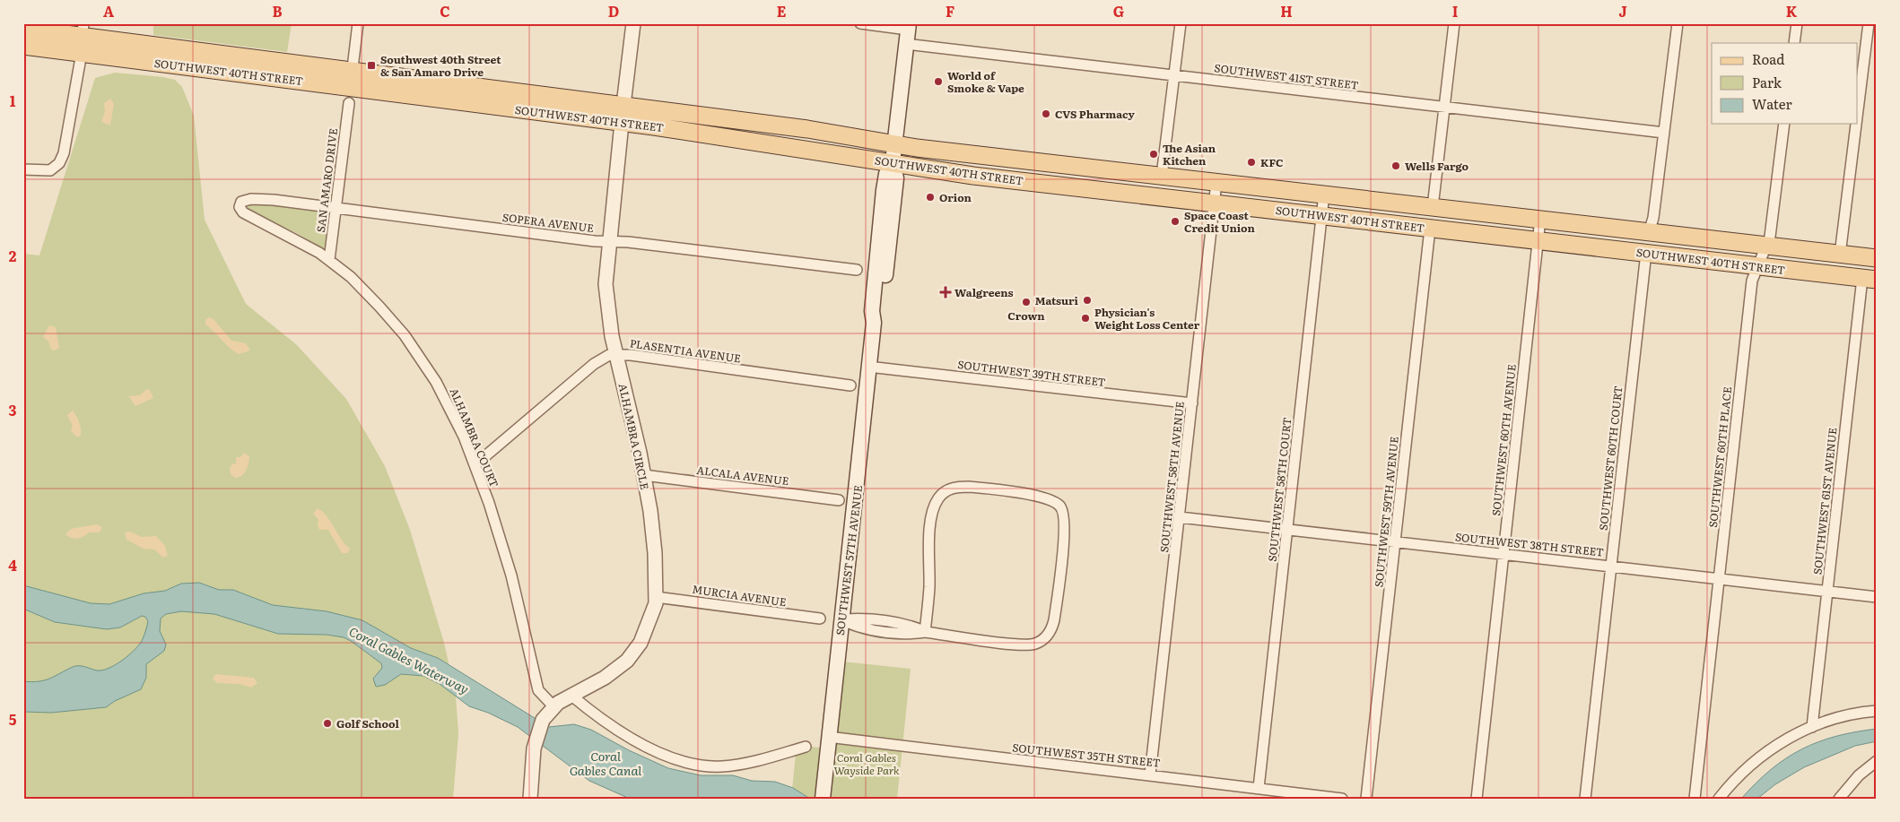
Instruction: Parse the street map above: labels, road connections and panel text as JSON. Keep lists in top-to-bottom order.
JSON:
{
  "streets": {
    "main road": ["SOUTHWEST 40TH STREET", "SOUTHWEST 57TH AVENUE"],
    "street": [
      "SOUTHWEST 41ST STREET",
      "SAN AMARO DRIVE",
      "SOPERA AVENUE",
      "PLASENTIA AVENUE",
      "SOUTHWEST 39TH STREET",
      "ALHAMBRA CIRCLE",
      "ALHAMBRA COURT",
      "SOUTHWEST 60TH AVENUE",
      "SOUTHWEST 60TH PLACE",
      "SOUTHWEST 60TH COURT",
      "ALCALA AVENUE",
      "SOUTHWEST 58TH AVENUE",
      "SOUTHWEST 58TH COURT",
      "SOUTHWEST 61ST AVENUE",
      "SOUTHWEST 59TH AVENUE",
      "SOUTHWEST 38TH STREET",
      "MURCIA AVENUE",
      "SOUTHWEST 35TH STREET"
    ]
  },
  "crossings": [
    ["SOUTHWEST 40TH STREET", "SAN AMARO DRIVE"],
    ["SOUTHWEST 40TH STREET", "ALHAMBRA CIRCLE"],
    ["SOUTHWEST 40TH STREET", "SOUTHWEST 60TH AVENUE"],
    ["SOUTHWEST 40TH STREET", "SOUTHWEST 60TH PLACE"],
    ["SOUTHWEST 40TH STREET", "SOUTHWEST 60TH COURT"],
    ["SOUTHWEST 40TH STREET", "SOUTHWEST 58TH AVENUE"],
    ["SOUTHWEST 40TH STREET", "SOUTHWEST 58TH COURT"],
    ["SOUTHWEST 40TH STREET", "SOUTHWEST 61ST AVENUE"],
    ["SOUTHWEST 40TH STREET", "SOUTHWEST 59TH AVENUE"],
    ["SOUTHWEST 40TH STREET", "SOUTHWEST 57TH AVENUE"],
    ["SOUTHWEST 41ST STREET", "SOUTHWEST 57TH AVENUE"],
    ["SAN AMARO DRIVE", "SOPERA AVENUE"],
    ["SAN AMARO DRIVE", "ALHAMBRA COURT"],
    ["SOPERA AVENUE", "ALHAMBRA CIRCLE"],
    ["SOPERA AVENUE", "ALHAMBRA COURT"],
    ["PLASENTIA AVENUE", "ALHAMBRA CIRCLE"],
    ["PLASENTIA AVENUE", "ALHAMBRA COURT"],
    ["SOUTHWEST 39TH STREET", "SOUTHWEST 58TH AVENUE"],
    ["SOUTHWEST 39TH STREET", "SOUTHWEST 57TH AVENUE"],
    ["ALHAMBRA CIRCLE", "ALHAMBRA COURT"],
    ["ALHAMBRA CIRCLE", "ALCALA AVENUE"],
    ["ALHAMBRA CIRCLE", "MURCIA AVENUE"],
    ["SOUTHWEST 60TH AVENUE", "SOUTHWEST 38TH STREET"],
    ["SOUTHWEST 60TH PLACE", "SOUTHWEST 38TH STREET"],
    ["SOUTHWEST 60TH COURT", "SOUTHWEST 38TH STREET"],
    ["SOUTHWEST 58TH AVENUE", "SOUTHWEST 38TH STREET"],
    ["SOUTHWEST 58TH AVENUE", "SOUTHWEST 35TH STREET"],
    ["SOUTHWEST 58TH COURT", "SOUTHWEST 38TH STREET"],
    ["SOUTHWEST 58TH COURT", "SOUTHWEST 35TH STREET"],
    ["SOUTHWEST 61ST AVENUE", "SOUTHWEST 38TH STREET"],
    ["SOUTHWEST 59TH AVENUE", "SOUTHWEST 38TH STREET"],
    ["SOUTHWEST 57TH AVENUE", "SOUTHWEST 35TH STREET"]
  ],
  "water": ["Coral Gables Waterway", "Coral Gables Canal"],
  "parks": ["Coral Gables Wayside Park"],
  "places": {
    "transit": ["Southwest 40th Street & San Amaro Drive"],
    "other": [
      "World of Smoke & Vape",
      "CVS Pharmacy",
      "The Asian Kitchen",
      "KFC",
      "Wells Fargo",
      "Orion",
      "Space Coast Credit Union",
      "Matsuri",
      "Crown",
      "Physician's Weight Loss Center",
      "Golf School"
    ],
    "health": ["Walgreens"]
  },
  "legend": ["Road", "Park", "Water"],
  "grid": {
    "columns": [
      "A",
      "B",
      "C",
      "D",
      "E",
      "F",
      "G",
      "H",
      "I",
      "J",
      "K"
    ],
    "rows": [
      "1",
      "2",
      "3",
      "4",
      "5"
    ]
  }
}
